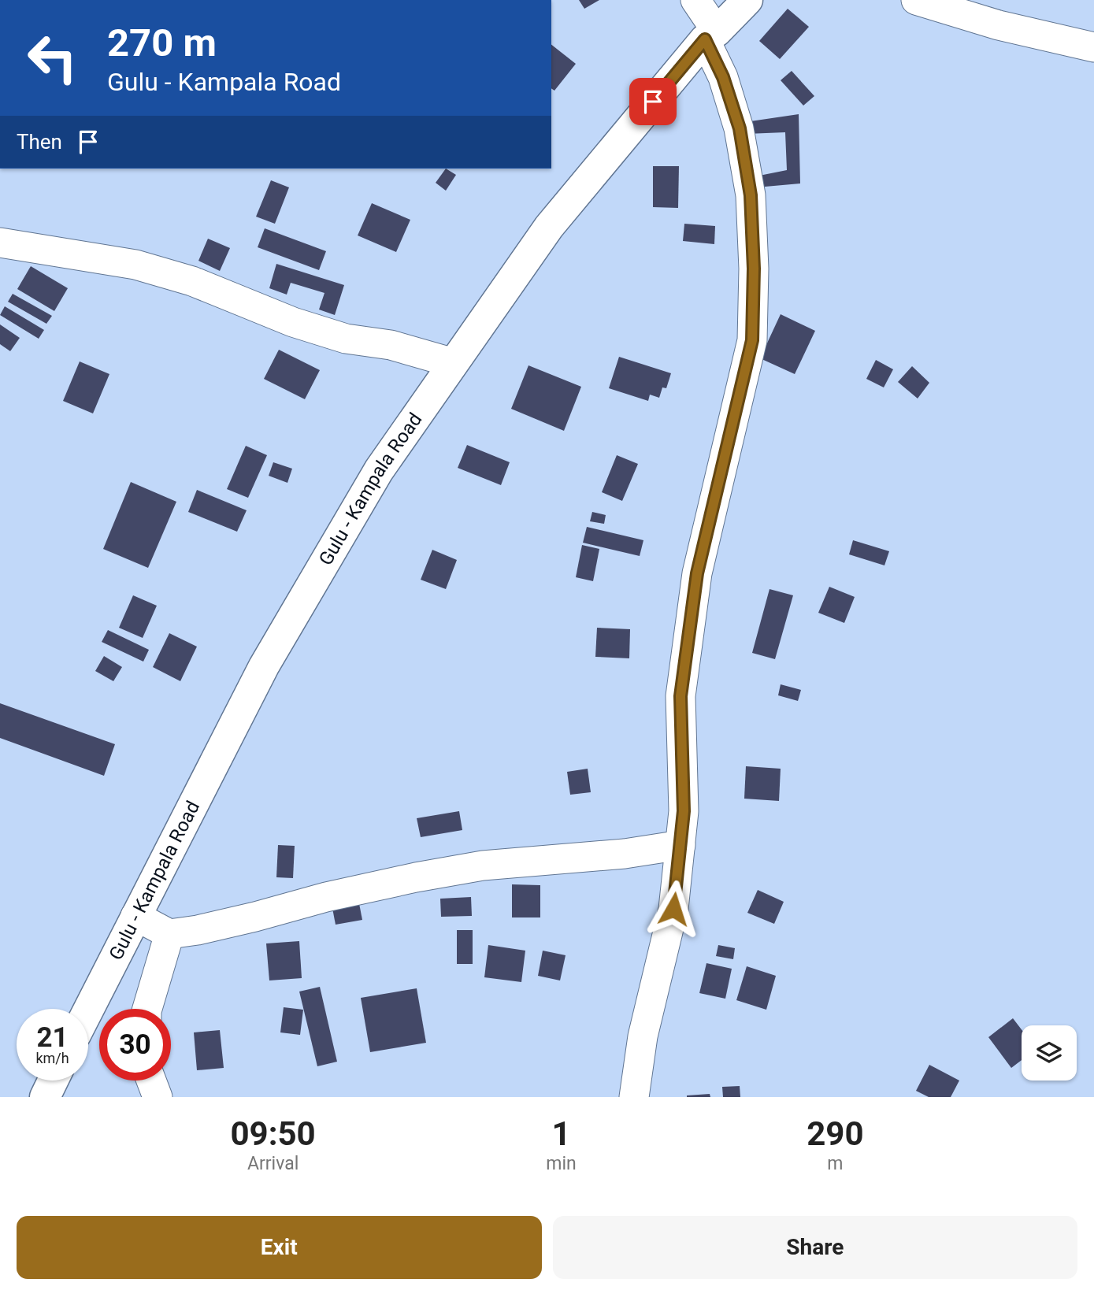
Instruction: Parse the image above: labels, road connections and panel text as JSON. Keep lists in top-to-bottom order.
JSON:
{
  "streets": {
    "main road": ["Gulu - Kampala Road"]
  },
  "page": {
    "turn": ["270 m", "Gulu - Kampala Road"],
    "then": "Then",
    "speed": "21 km/h",
    "limit": "30",
    "eta": [
      "09:50",
      "Arrival",
      "1",
      "min",
      "290",
      "m"
    ],
    "buttons": ["Exit", "Share"]
  }
}
